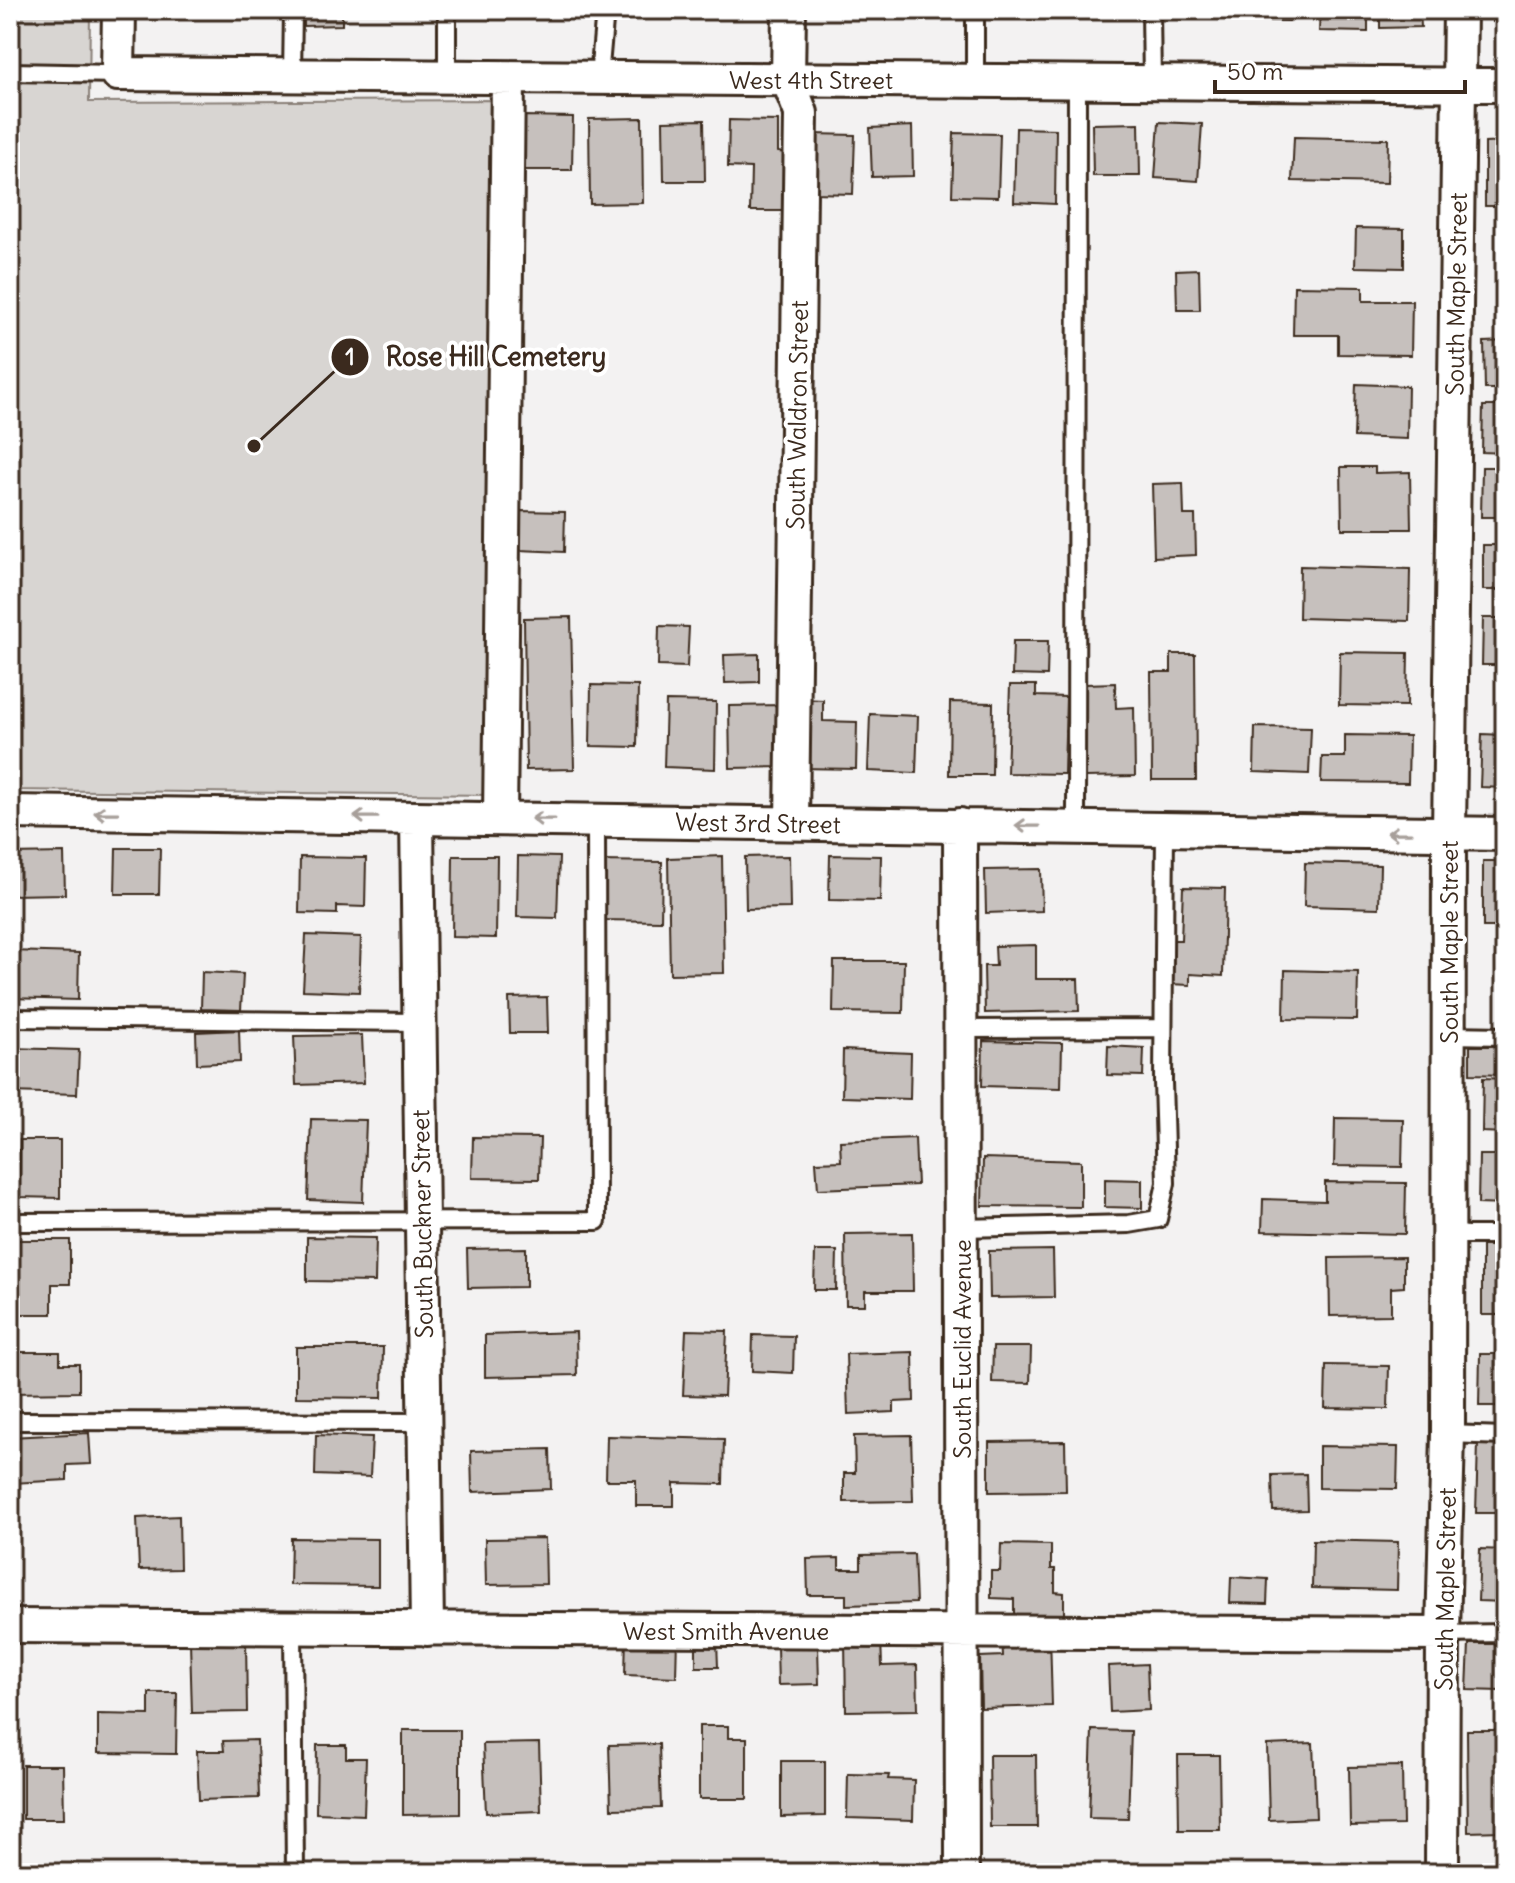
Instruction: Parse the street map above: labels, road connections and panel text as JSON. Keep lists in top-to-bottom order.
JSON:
{
  "streets": {
    "street": [
      "West 4th Street",
      "South Maple Street",
      "South Waldron Street",
      "West 3rd Street",
      "South Buckner Street",
      "South Euclid Avenue",
      "West Smith Avenue"
    ]
  },
  "crossings": [
    ["West 4th Street", "South Maple Street"],
    ["West 4th Street", "South Waldron Street"],
    ["South Maple Street", "West 3rd Street"],
    ["South Maple Street", "West Smith Avenue"],
    ["South Waldron Street", "West 3rd Street"],
    ["West 3rd Street", "South Buckner Street"],
    ["West 3rd Street", "South Euclid Avenue"],
    ["South Buckner Street", "West Smith Avenue"],
    ["South Euclid Avenue", "West Smith Avenue"]
  ],
  "one_way": ["West 3rd Street"],
  "places": ["Rose Hill Cemetery"],
  "scale_bar": "50 m"
}
